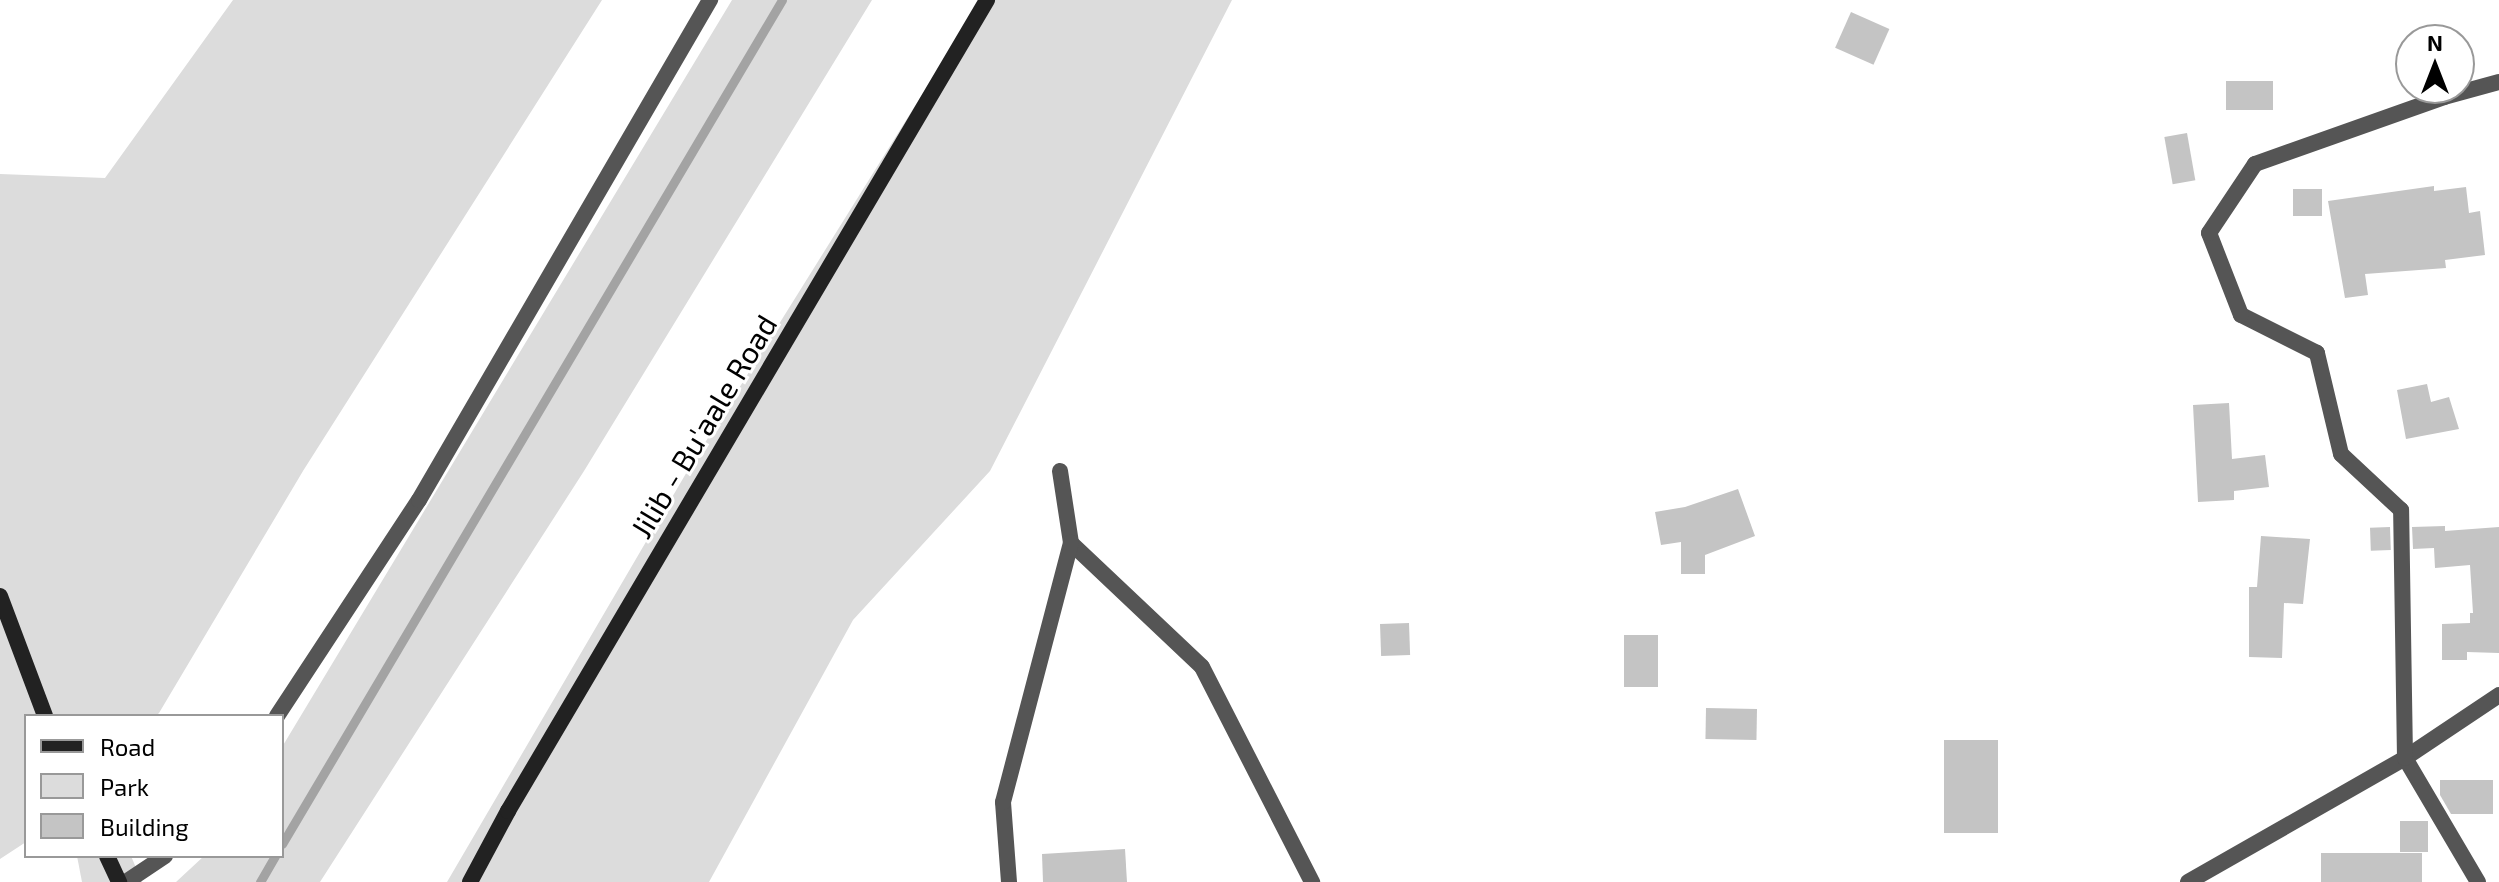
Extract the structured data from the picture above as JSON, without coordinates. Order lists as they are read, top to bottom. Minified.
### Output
{"streets":{"main road":["Jilib - Bu'aale Road"]},"legend":["Road","Park","Building"],"north":"top"}
